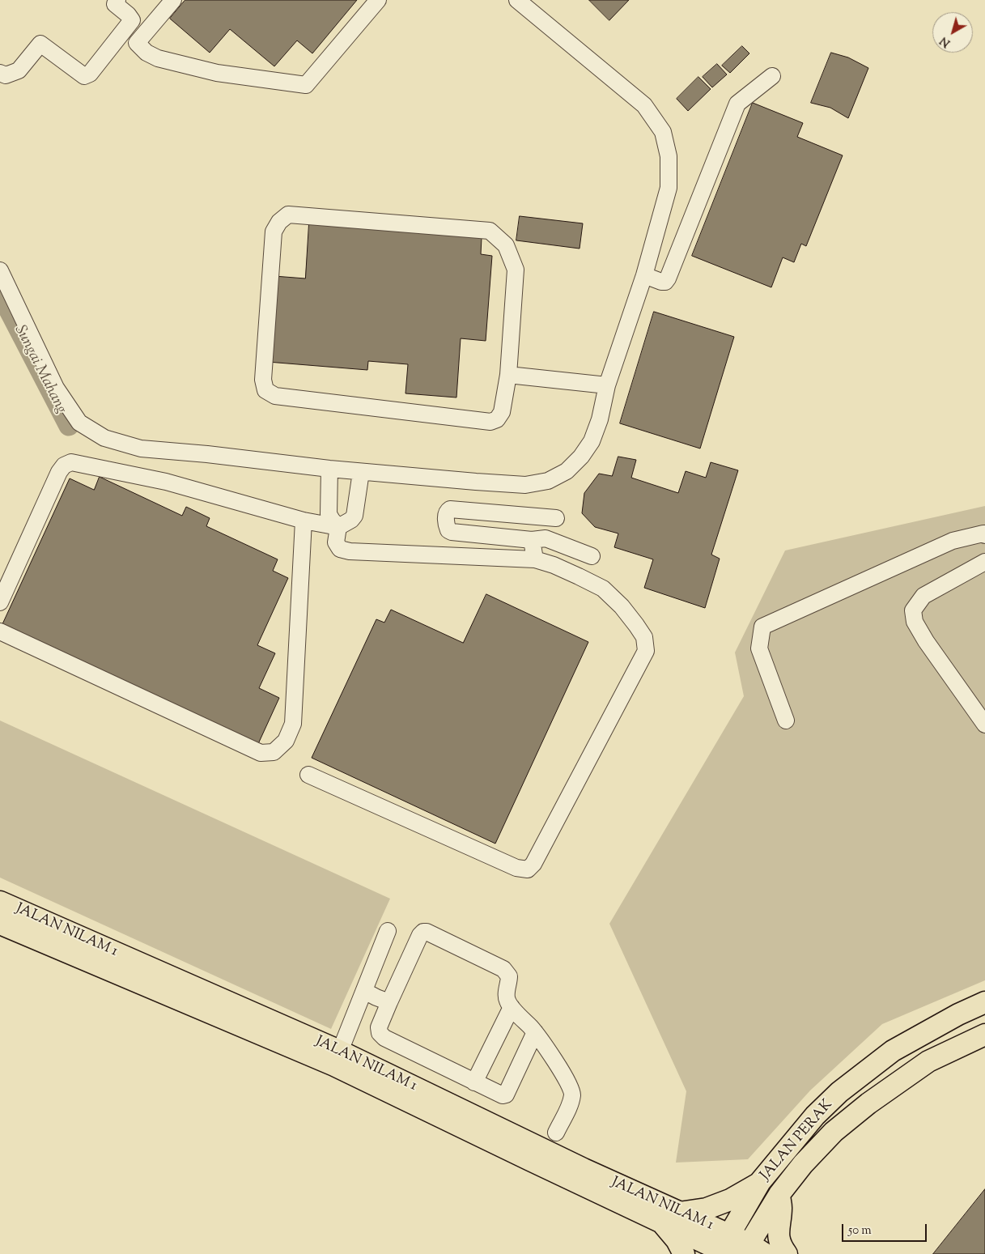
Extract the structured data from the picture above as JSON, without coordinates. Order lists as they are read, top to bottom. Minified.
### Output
{"streets":{"main road":["JALAN NILAM 1","JALAN PERAK"]},"crossings":[["JALAN NILAM 1","JALAN PERAK"]],"water":["Sungai Mahang"],"scale_bar":"50 m","north":"bottom left"}
